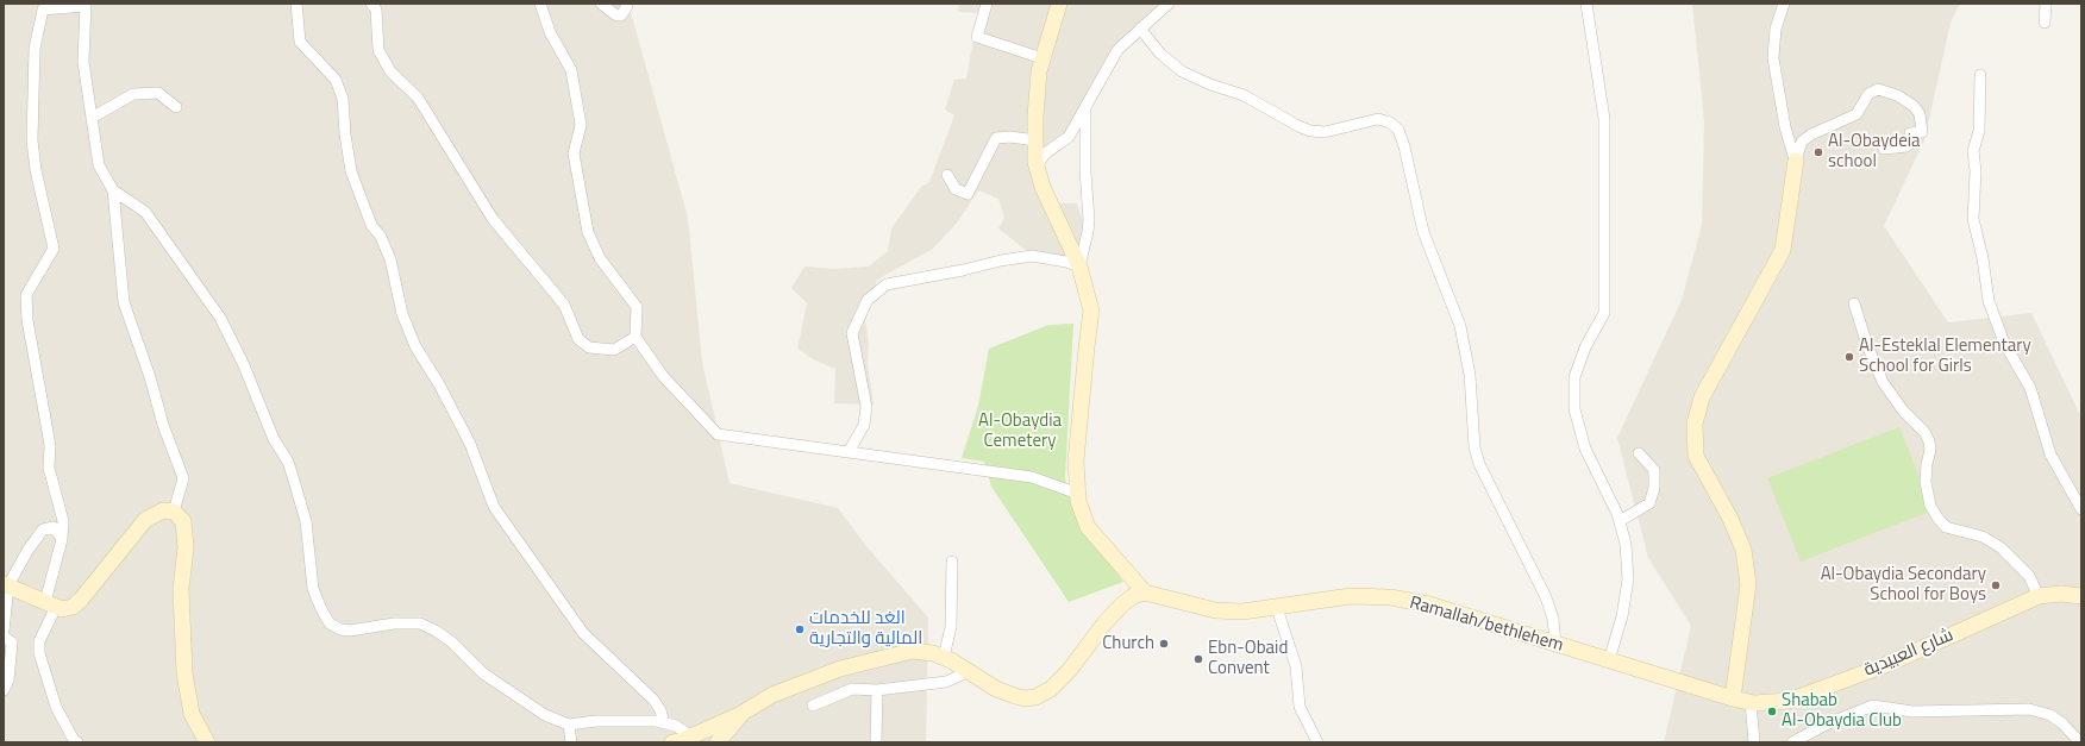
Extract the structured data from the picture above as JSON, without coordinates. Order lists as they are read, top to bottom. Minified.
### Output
{"streets":{"street":["Ramallah/bethlehem","شارع العبيدية"]},"crossings":[["Ramallah/bethlehem","شارع العبيدية"]],"parks":["Al-Obaydia Cemetery"],"places":["Al-Obaydeia school","Al-Esteklal Elementary School for Girls","Al-Obaydia Secondary School for Boys","الغد للخدمات المالية والتجارية","Church","Ebn-Obaid Convent","Shabab Al-Obaydia Club"]}
